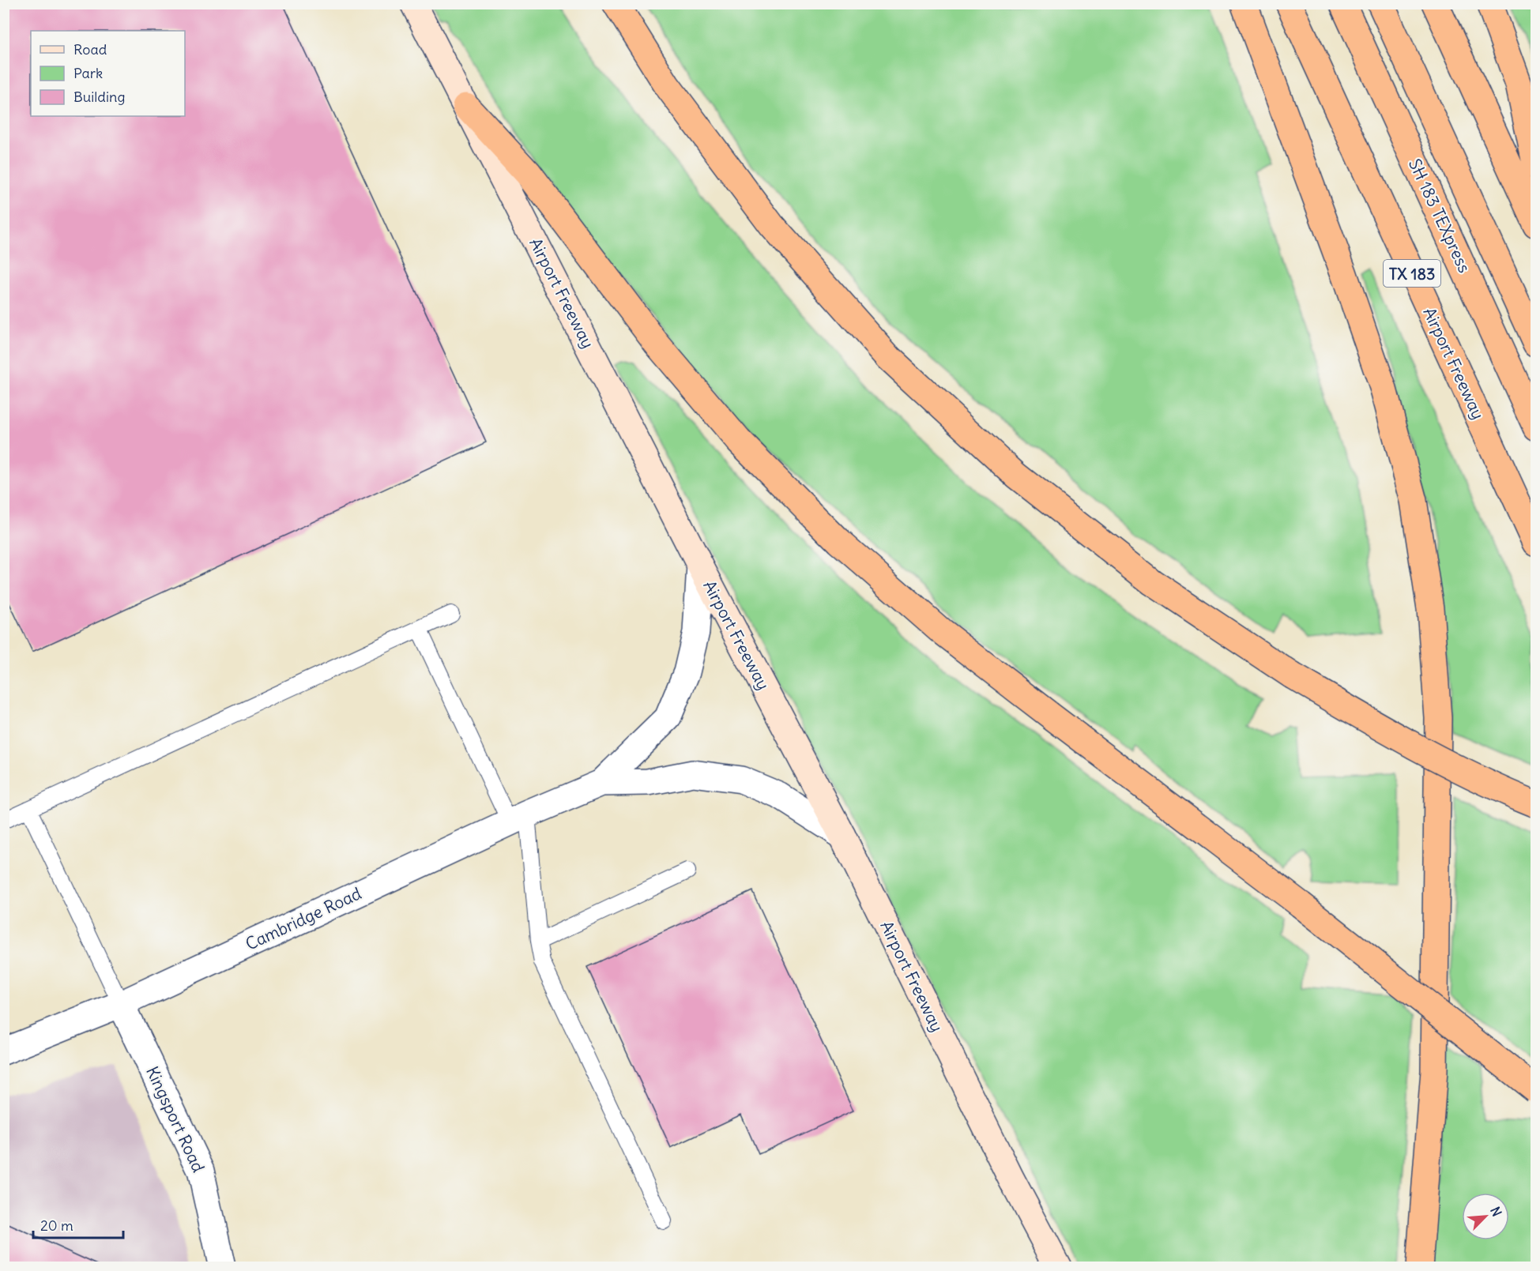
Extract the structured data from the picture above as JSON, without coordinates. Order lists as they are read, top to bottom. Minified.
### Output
{"streets":{"highway":["SH 183 TEXpress","TX 183","Airport Freeway"],"street":["Cambridge Road","Kingsport Road"]},"crossings":[["Airport Freeway","Cambridge Road"],["Cambridge Road","Kingsport Road"]],"legend":["Road","Park","Building"],"scale_bar":"20 m","north":"top right"}
